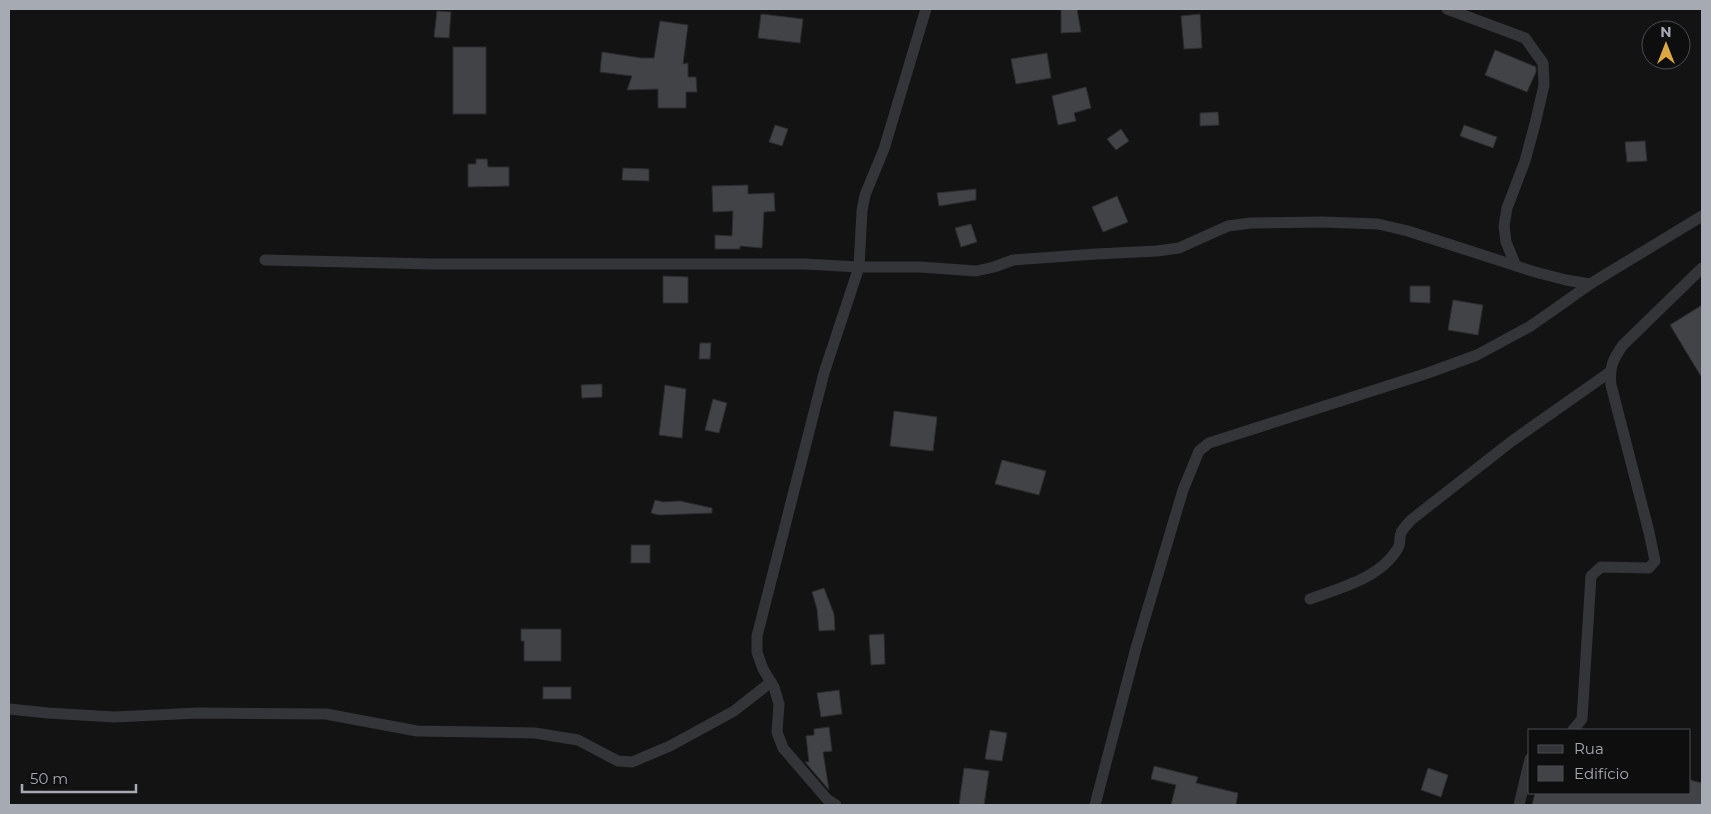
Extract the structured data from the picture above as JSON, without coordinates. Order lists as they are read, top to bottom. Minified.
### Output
{"legend":["Rua","Edifício"],"scale_bar":"50 m","north":"top"}
